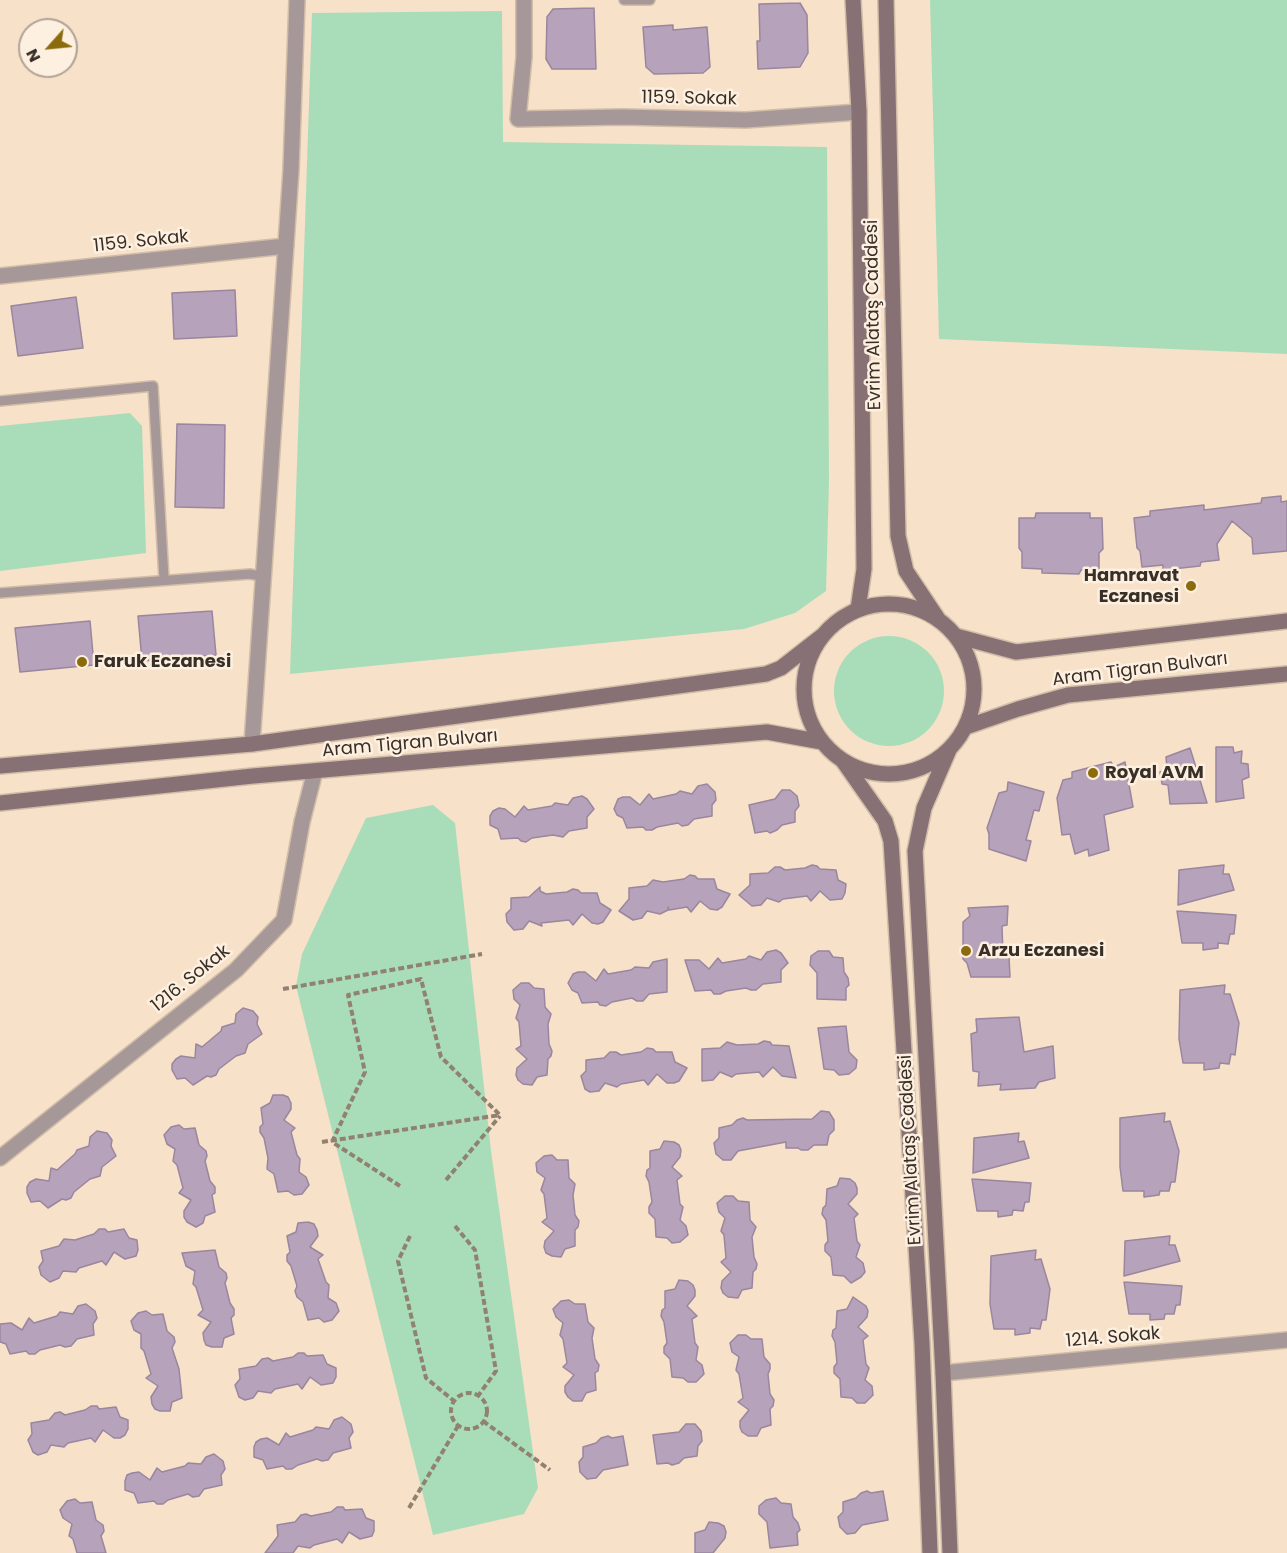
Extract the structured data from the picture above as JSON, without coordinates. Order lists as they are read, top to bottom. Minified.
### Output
{"streets":{"main road":["Evrim Alataş Caddesi","Aram Tigran Bulvarı"],"street":["1159. Sokak","1216. Sokak","1214. Sokak"]},"crossings":[["Evrim Alataş Caddesi","Aram Tigran Bulvarı"],["Evrim Alataş Caddesi","1214. Sokak"],["Aram Tigran Bulvarı","1216. Sokak"]],"places":["Hamravat Eczanesi","Faruk Eczanesi","Royal AVM","Arzu Eczanesi"],"north":"bottom left"}
